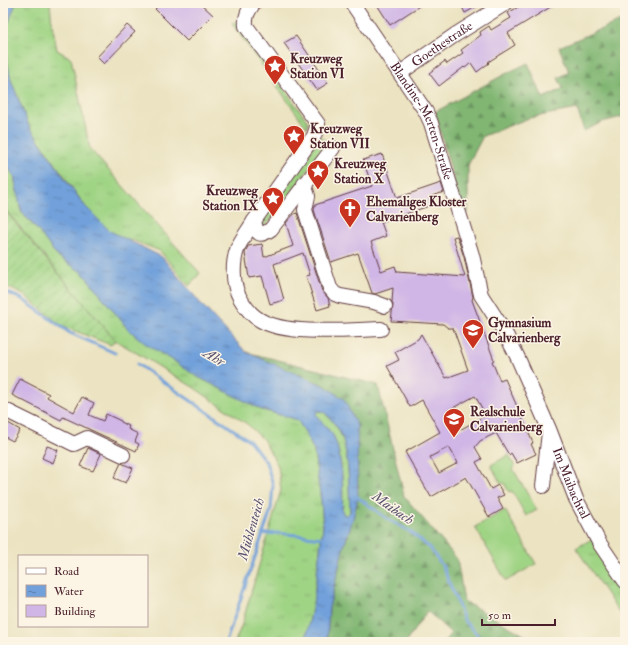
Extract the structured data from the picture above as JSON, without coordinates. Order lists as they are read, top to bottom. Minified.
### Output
{"streets":{"street":["Goethestraße","Blandine-Merten-Straße","Im Maibachtal"]},"crossings":[["Goethestraße","Blandine-Merten-Straße"],["Blandine-Merten-Straße","Im Maibachtal"]],"water":["Ahr","Maibach","Mühlenteich"],"places":{"place":["Kreuzweg Station VI","Kreuzweg Station VII","Kreuzweg Station X","Kreuzweg Station IX"],"church":["Ehemaliges Kloster Calvarienberg"],"school or university":["Gymnasium Calvarienberg","Realschule Calvarienberg"]},"legend":["Road","Water","Building"],"scale_bar":"50 m"}
